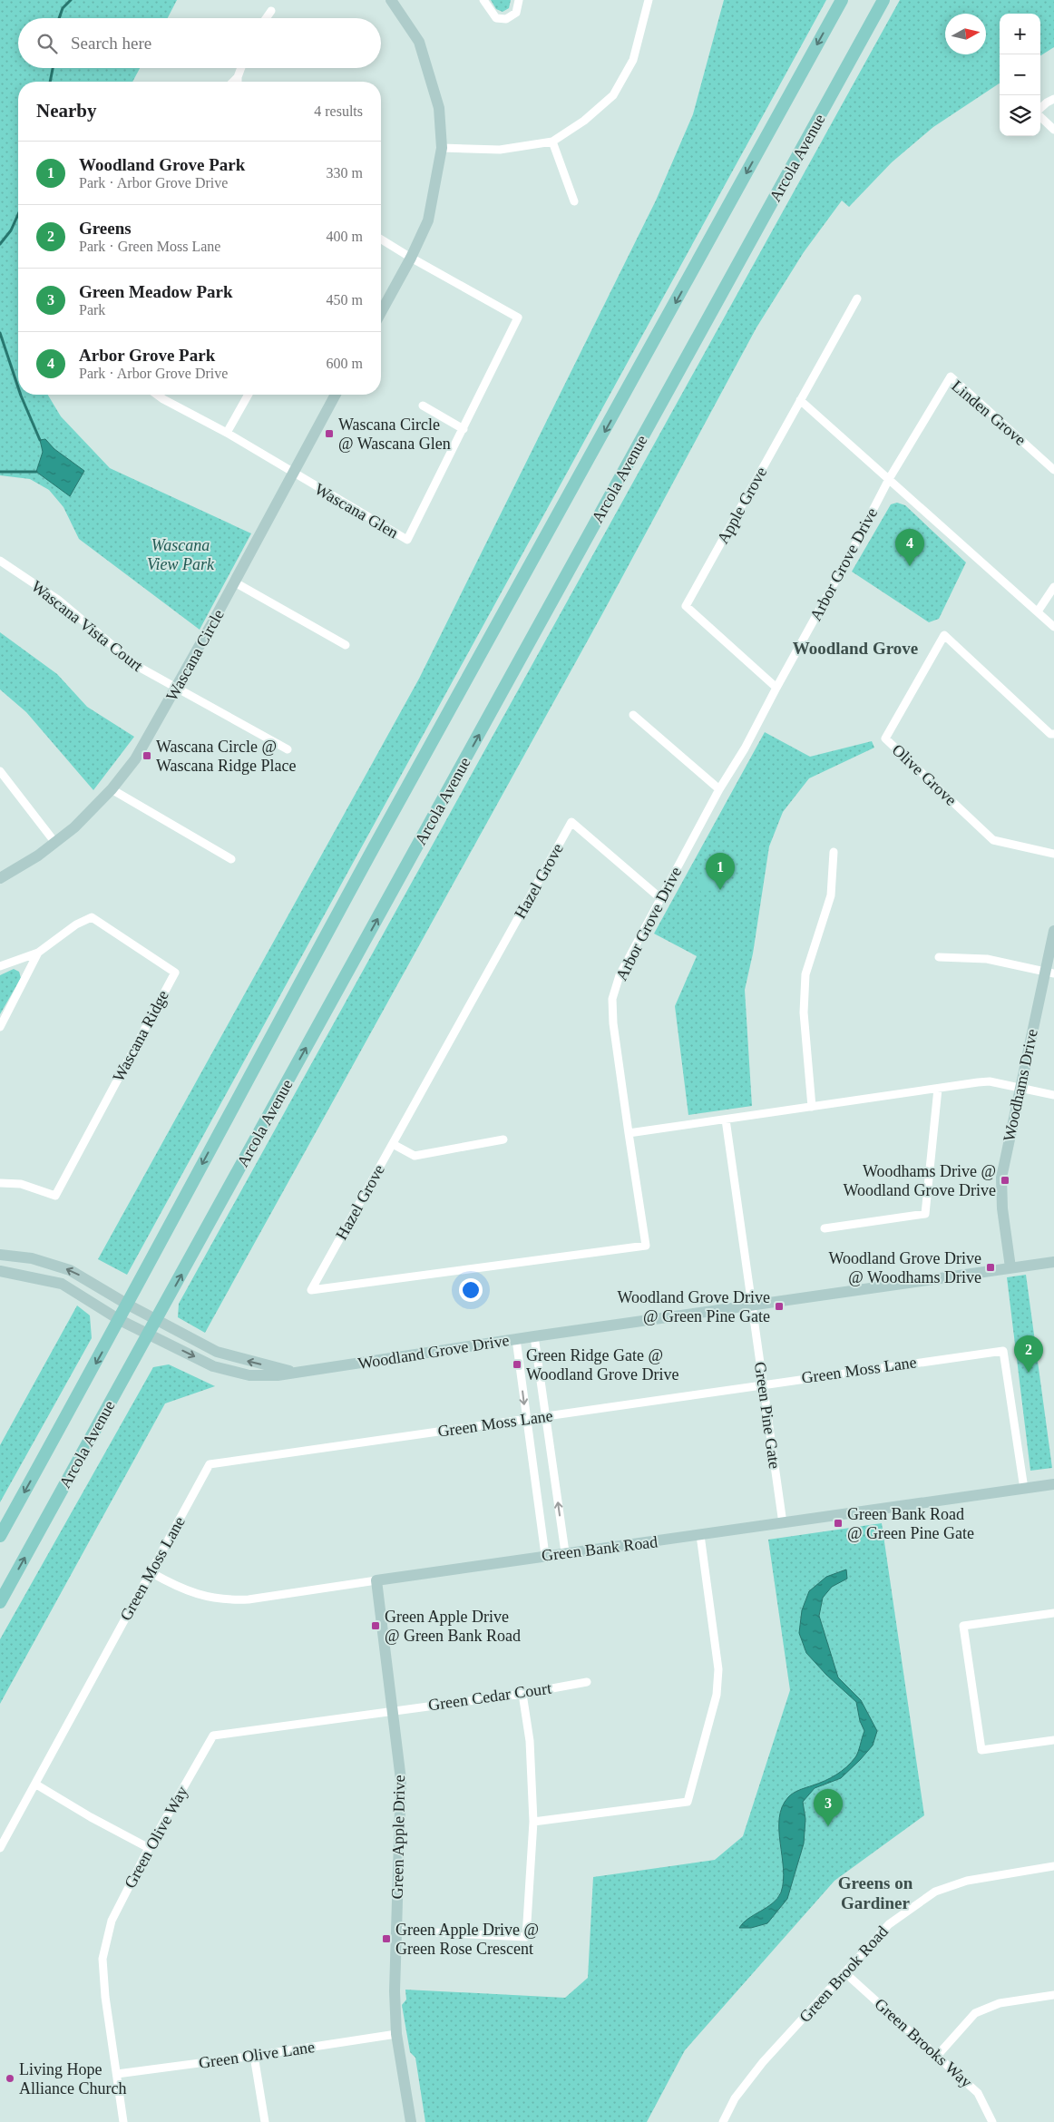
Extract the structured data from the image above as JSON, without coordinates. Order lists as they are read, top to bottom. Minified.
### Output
{"streets":{"main road":["Arcola Avenue"],"street":["Linden Grove","Apple Grove","Wascana Glen","Arbor Grove Drive","Wascana Vista Court","Wascana Circle","Olive Grove","Hazel Grove","Wascana Ridge","Woodhams Drive","Woodland Grove Drive","Green Moss Lane","Green Pine Gate","Green Bank Road","Green Cedar Court","Green Olive Way","Green Apple Drive","Green Brook Road","Green Brooks Way","Green Olive Lane"]},"crossings":[["Arcola Avenue","Woodland Grove Drive"],["Linden Grove","Arbor Grove Drive"],["Apple Grove","Arbor Grove Drive"],["Wascana Glen","Wascana Circle"],["Arbor Grove Drive","Hazel Grove"],["Wascana Vista Court","Wascana Circle"],["Woodhams Drive","Woodland Grove Drive"],["Woodland Grove Drive","Green Pine Gate"],["Green Moss Lane","Green Pine Gate"],["Green Moss Lane","Green Bank Road"],["Green Pine Gate","Green Bank Road"],["Green Bank Road","Green Apple Drive"],["Green Cedar Court","Green Olive Way"],["Green Cedar Court","Green Apple Drive"],["Green Olive Way","Green Apple Drive"],["Green Olive Way","Green Olive Lane"],["Green Apple Drive","Green Olive Lane"],["Green Brook Road","Green Brooks Way"]],"districts":["Woodland Grove","Greens on Gardiner"],"parks":["Wascana View Park"],"places":{"transit":["Wascana Circle @ Wascana Glen","Wascana Circle @ Wascana Ridge Place","Woodhams Drive @ Woodland Grove Drive","Woodland Grove Drive @ Woodhams Drive","Woodland Grove Drive @ Green Pine Gate","Green Ridge Gate @ Woodland Grove Drive","Green Bank Road @ Green Pine Gate","Green Apple Drive @ Green Bank Road","Green Apple Drive @ Green Rose Crescent"],"other":["Living Hope Alliance Church"]},"north":"right","page":{"map_buttons":["+","−"],"search":"Search here","heading":["Nearby","4 results"],"list":[{"mark":"1","name":"Woodland Grove Park","note":"Park · Arbor Grove Drive","value":"330 m"},{"mark":"2","name":"Greens","note":"Park · Green Moss Lane","value":"400 m"},{"mark":"3","name":"Green Meadow Park","note":"Park","value":"450 m"},{"mark":"4","name":"Arbor Grove Park","note":"Park · Arbor Grove Drive","value":"600 m"}],"pins":["4","1","2","3"]}}
